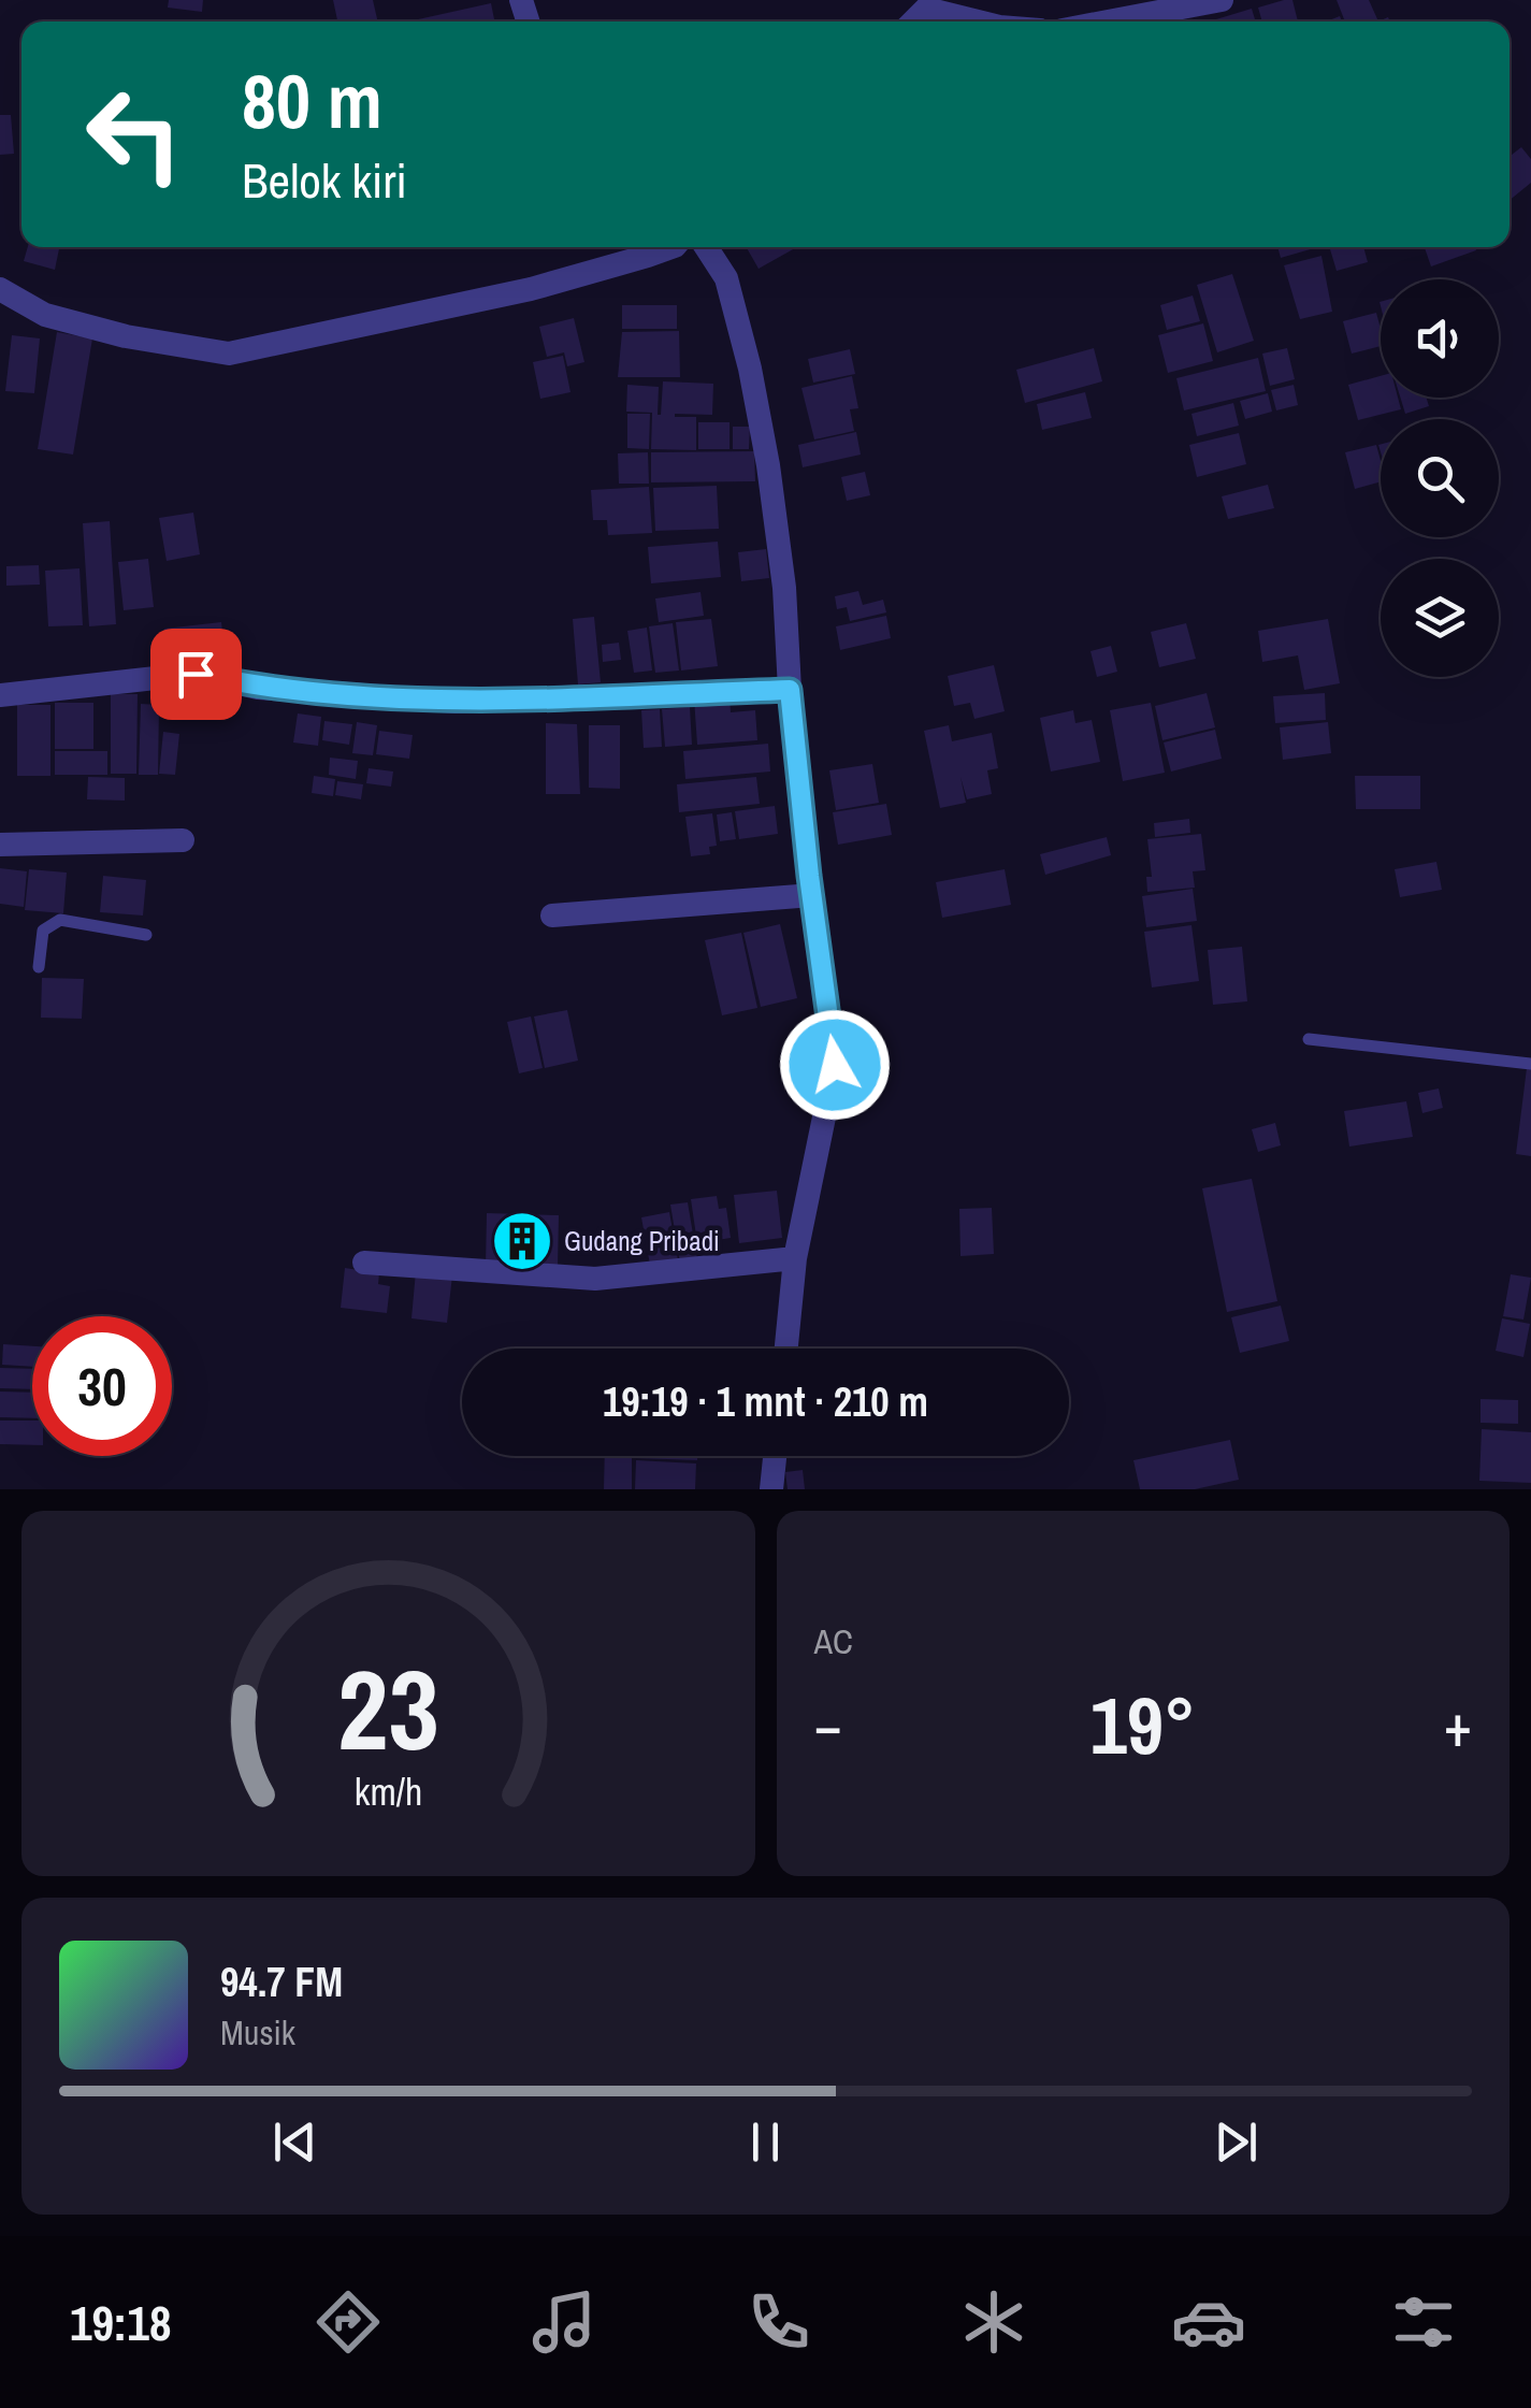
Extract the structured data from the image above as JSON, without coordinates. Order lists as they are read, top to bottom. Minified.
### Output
{"places":{"building":["Gudang Pribadi"]},"page":{"turn":["80 m","Belok kiri"],"limit":"30","trip":"19:19 · 1 mnt · 210 m","tile":"AC","heat":["−","19°","+"],"song":["94.7 FM","Musik"],"tabs":"19:18","gauge":["23","km/h"]}}
